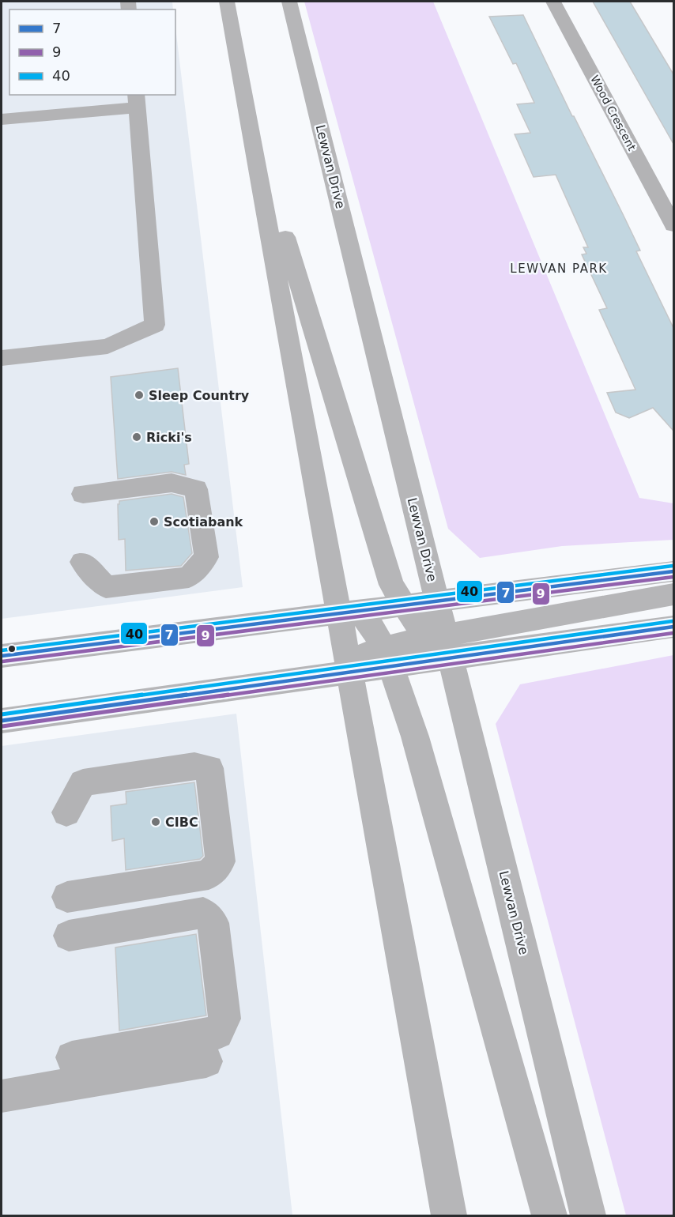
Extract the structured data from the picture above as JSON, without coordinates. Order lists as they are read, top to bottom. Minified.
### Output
{"streets":{"main road":["Lewvan Drive"],"street":["Wood Crescent"]},"districts":["LEWVAN PARK"],"places":["Sleep Country","Ricki's","Scotiabank","CIBC"],"lines":["transit line 40","transit line 7","transit line 9"],"legend":["7","9","40"]}
